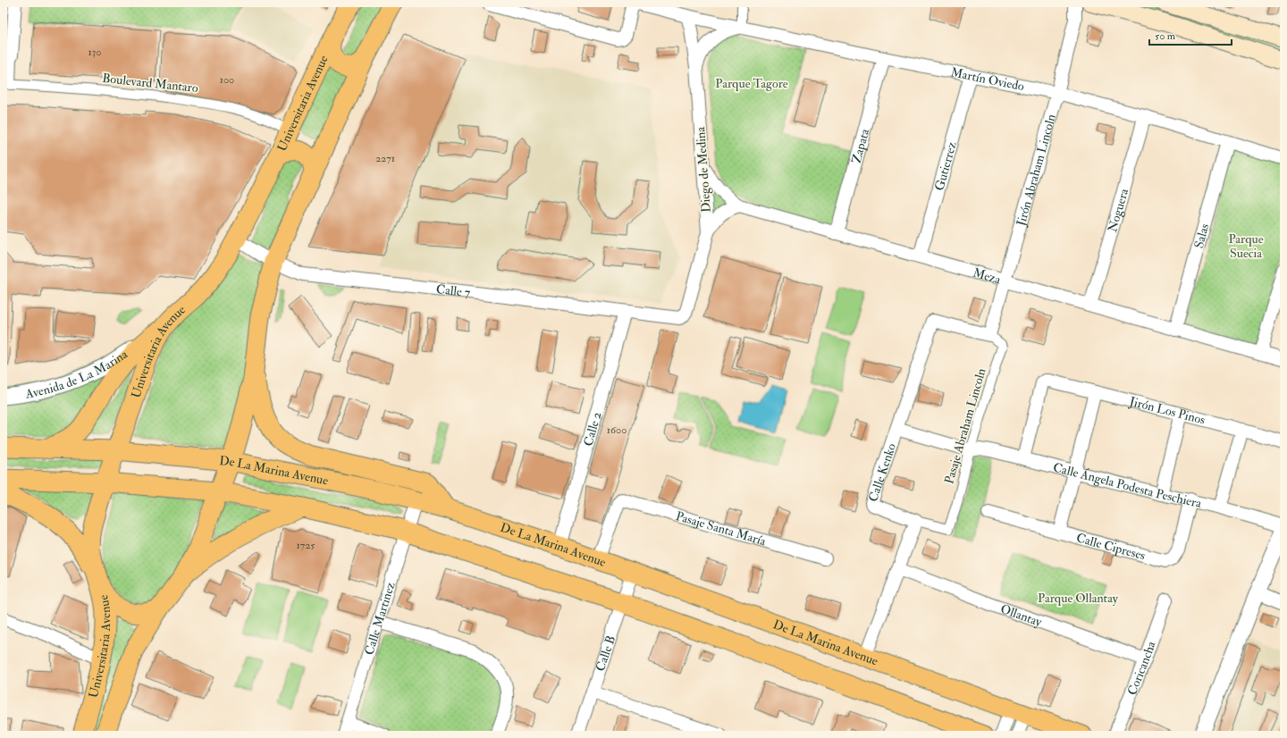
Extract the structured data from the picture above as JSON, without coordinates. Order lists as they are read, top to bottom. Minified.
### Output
{"streets":{"main road":["Universitaria Avenue","De La Marina Avenue"],"street":["Martín Oviedo","Boulevard Mantaro","Zapata","Gutierrez","Diego de Medina","Jirón Abraham Lincoln","Noguera","Salas","Meza","Calle 7","Avenida de La Marina","Jirón Los Pinos","Pasaje Abraham Lincoln","Calle 2","Calle Kenko","Calle Ángela Podesta Peschiera","Pasaje Santa María","Calle Cipreses","Ollantay","Calle Martinez","Calle B","Coricancha"]},"crossings":[["Martín Oviedo","Zapata"],["Martín Oviedo","Gutierrez"],["Martín Oviedo","Diego de Medina"],["Martín Oviedo","Jirón Abraham Lincoln"],["Martín Oviedo","Noguera"],["Martín Oviedo","Salas"],["Boulevard Mantaro","Universitaria Avenue"],["Universitaria Avenue","Calle 7"],["Universitaria Avenue","De La Marina Avenue"],["Zapata","Meza"],["Gutierrez","Meza"],["Diego de Medina","Meza"],["Diego de Medina","Calle 7"],["Jirón Abraham Lincoln","Meza"],["Jirón Abraham Lincoln","Pasaje Abraham Lincoln"],["Jirón Abraham Lincoln","Calle Kenko"],["Noguera","Meza"],["Salas","Meza"],["Calle 7","Calle 2"],["Jirón Los Pinos","Calle Ángela Podesta Peschiera"],["Pasaje Abraham Lincoln","Calle Kenko"],["Pasaje Abraham Lincoln","Calle Ángela Podesta Peschiera"],["Calle 2","De La Marina Avenue"],["De La Marina Avenue","Pasaje Santa María"],["De La Marina Avenue","Calle Martinez"],["De La Marina Avenue","Calle B"],["Calle Kenko","Calle Ángela Podesta Peschiera"],["Calle Ángela Podesta Peschiera","Calle Cipreses"],["Ollantay","Coricancha"]],"parks":["Parque Tagore","Parque Suecia","Parque Ollantay"],"house_numbers":["130","100","2271","1600","1725"],"scale_bar":"50 m"}
